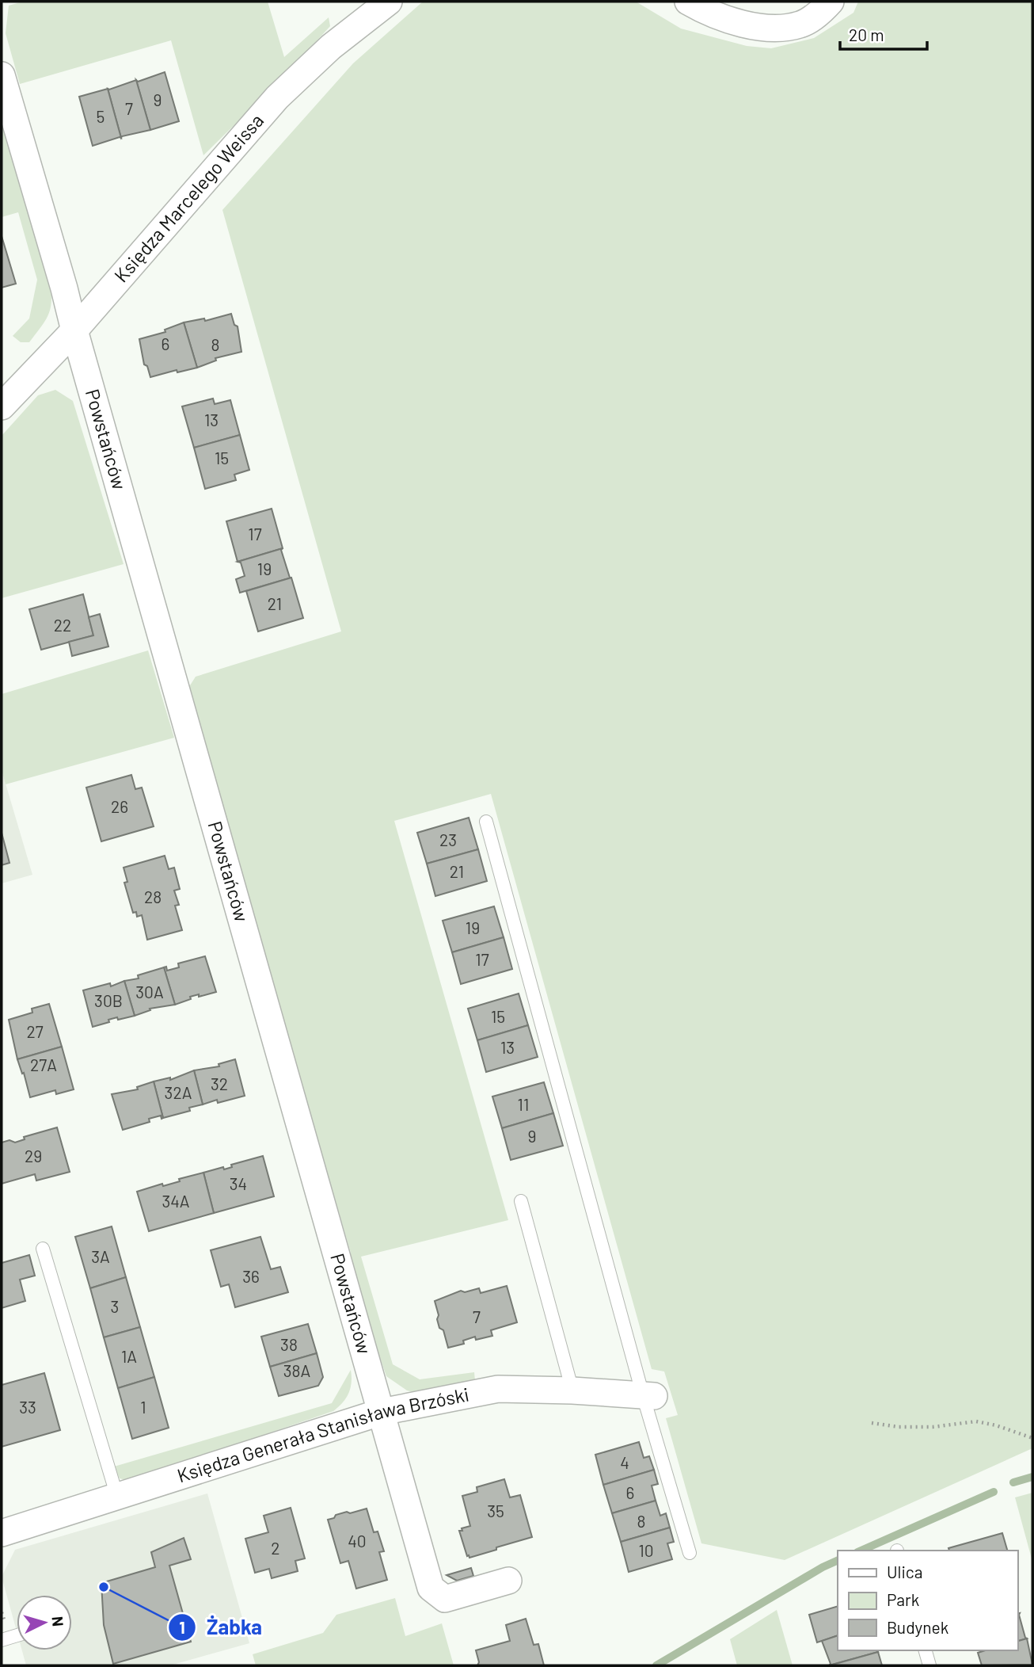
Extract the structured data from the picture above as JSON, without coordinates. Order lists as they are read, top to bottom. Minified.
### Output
{"streets":{"street":["Księdza Marcelego Weissa","Powstańców","Księdza Generała Stanisława Brzóski"]},"crossings":[["Księdza Marcelego Weissa","Powstańców"],["Powstańców","Księdza Generała Stanisława Brzóski"]],"places":["Żabka"],"house_numbers":["9","7","5","6","8","13","15","17","19","21","22","26","23","21","28","19","17","30A","30B","15","27","13","27A","32","32A","11","9","29","34","34A","3A","36","3","7","38","1A","38A","33","1","4","6","35","8","40","2","10"],"legend":["Ulica","Park","Budynek"],"scale_bar":"20 m","north":"right"}
